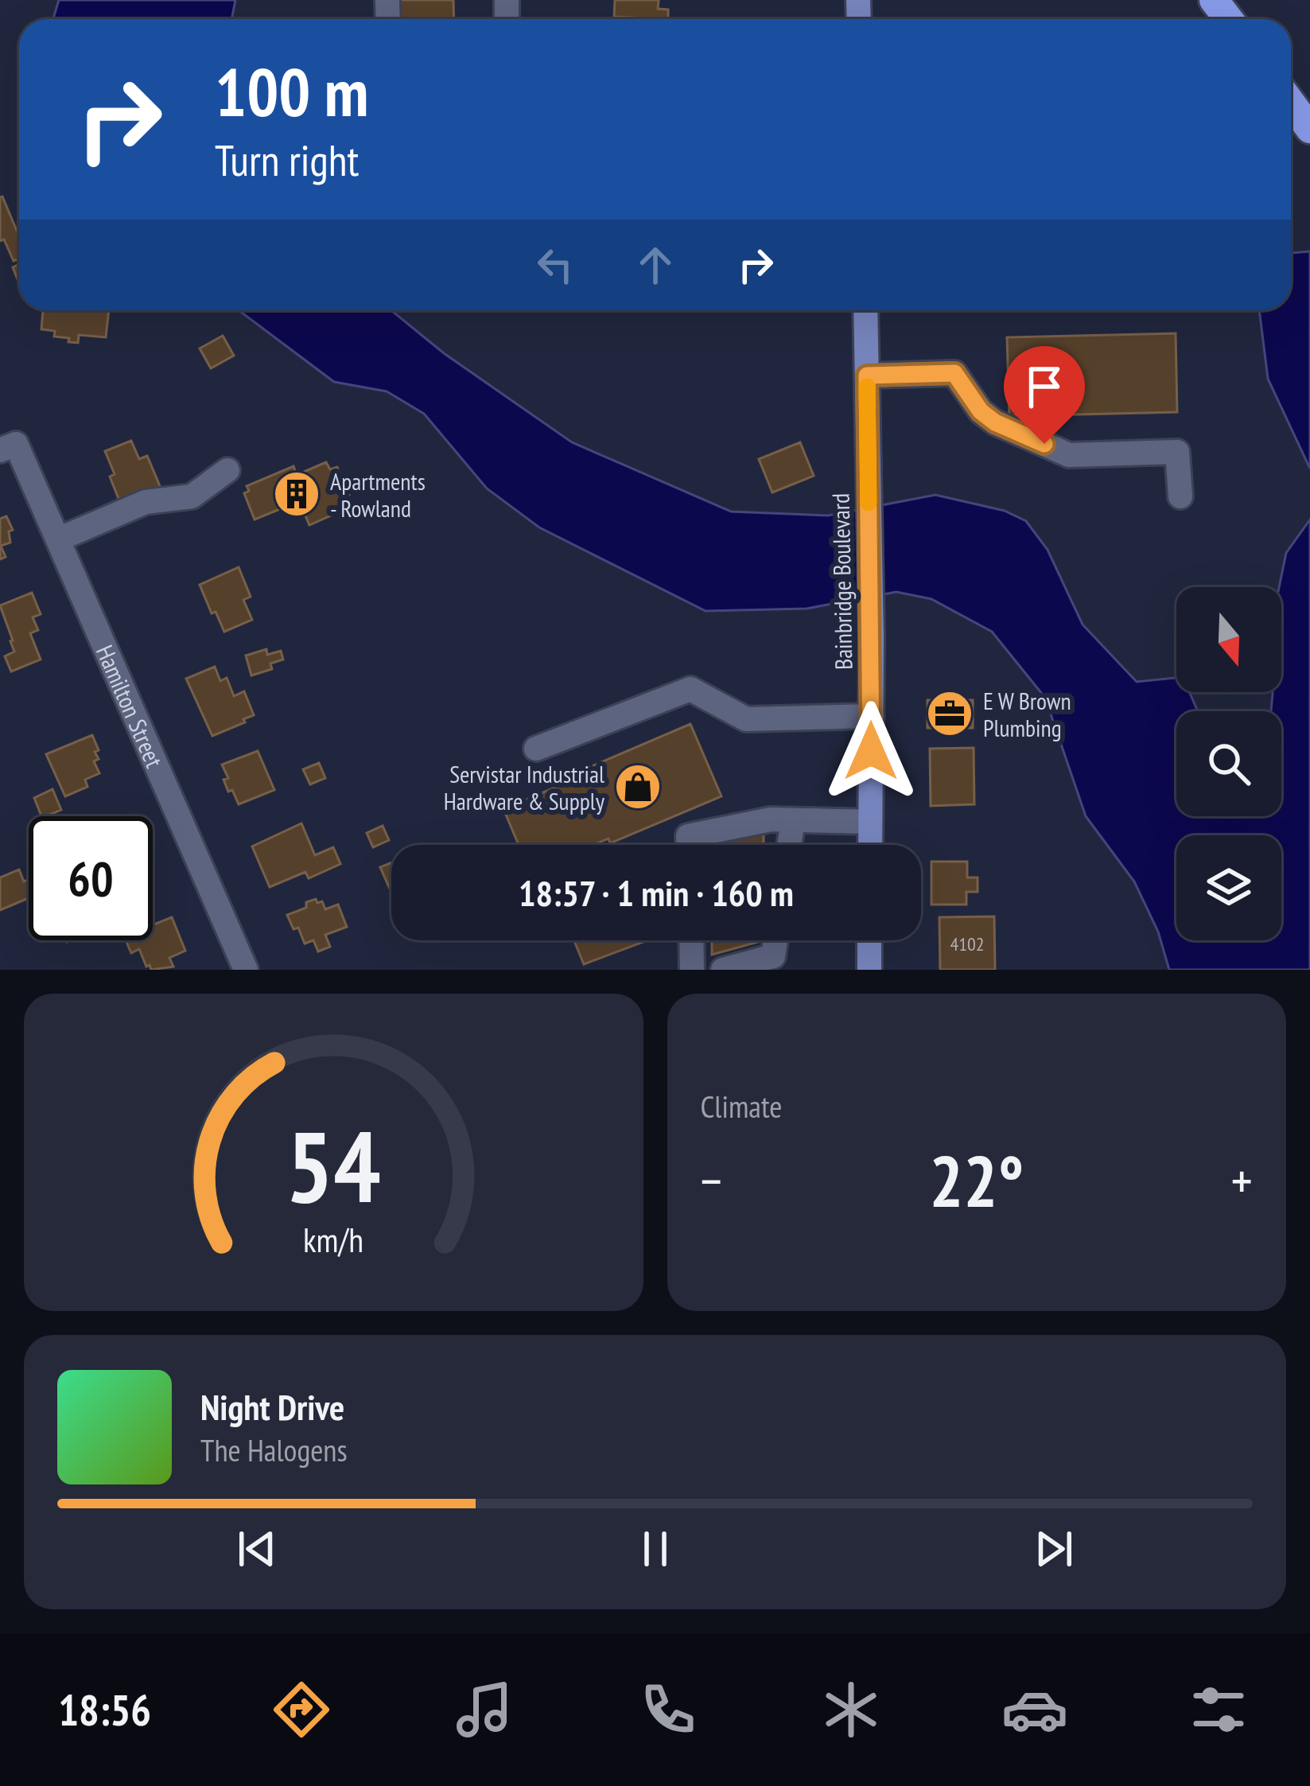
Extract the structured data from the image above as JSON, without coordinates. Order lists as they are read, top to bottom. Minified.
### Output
{"streets":{"main road":["Bainbridge Boulevard"],"street":["Hamilton Street"]},"places":{"building":["Apartments - Rowland"],"office":["E W Brown Plumbing"],"shop":["Servistar Industrial Hardware & Supply"]},"house_numbers":["4102"],"north":"bottom","page":{"turn":["100 m","Turn right"],"limit":"60","trip":"18:57 · 1 min · 160 m","tile":"Climate","heat":["−","22°","+"],"song":["Night Drive","The Halogens"],"tabs":"18:56","gauge":["54","km/h"]}}
